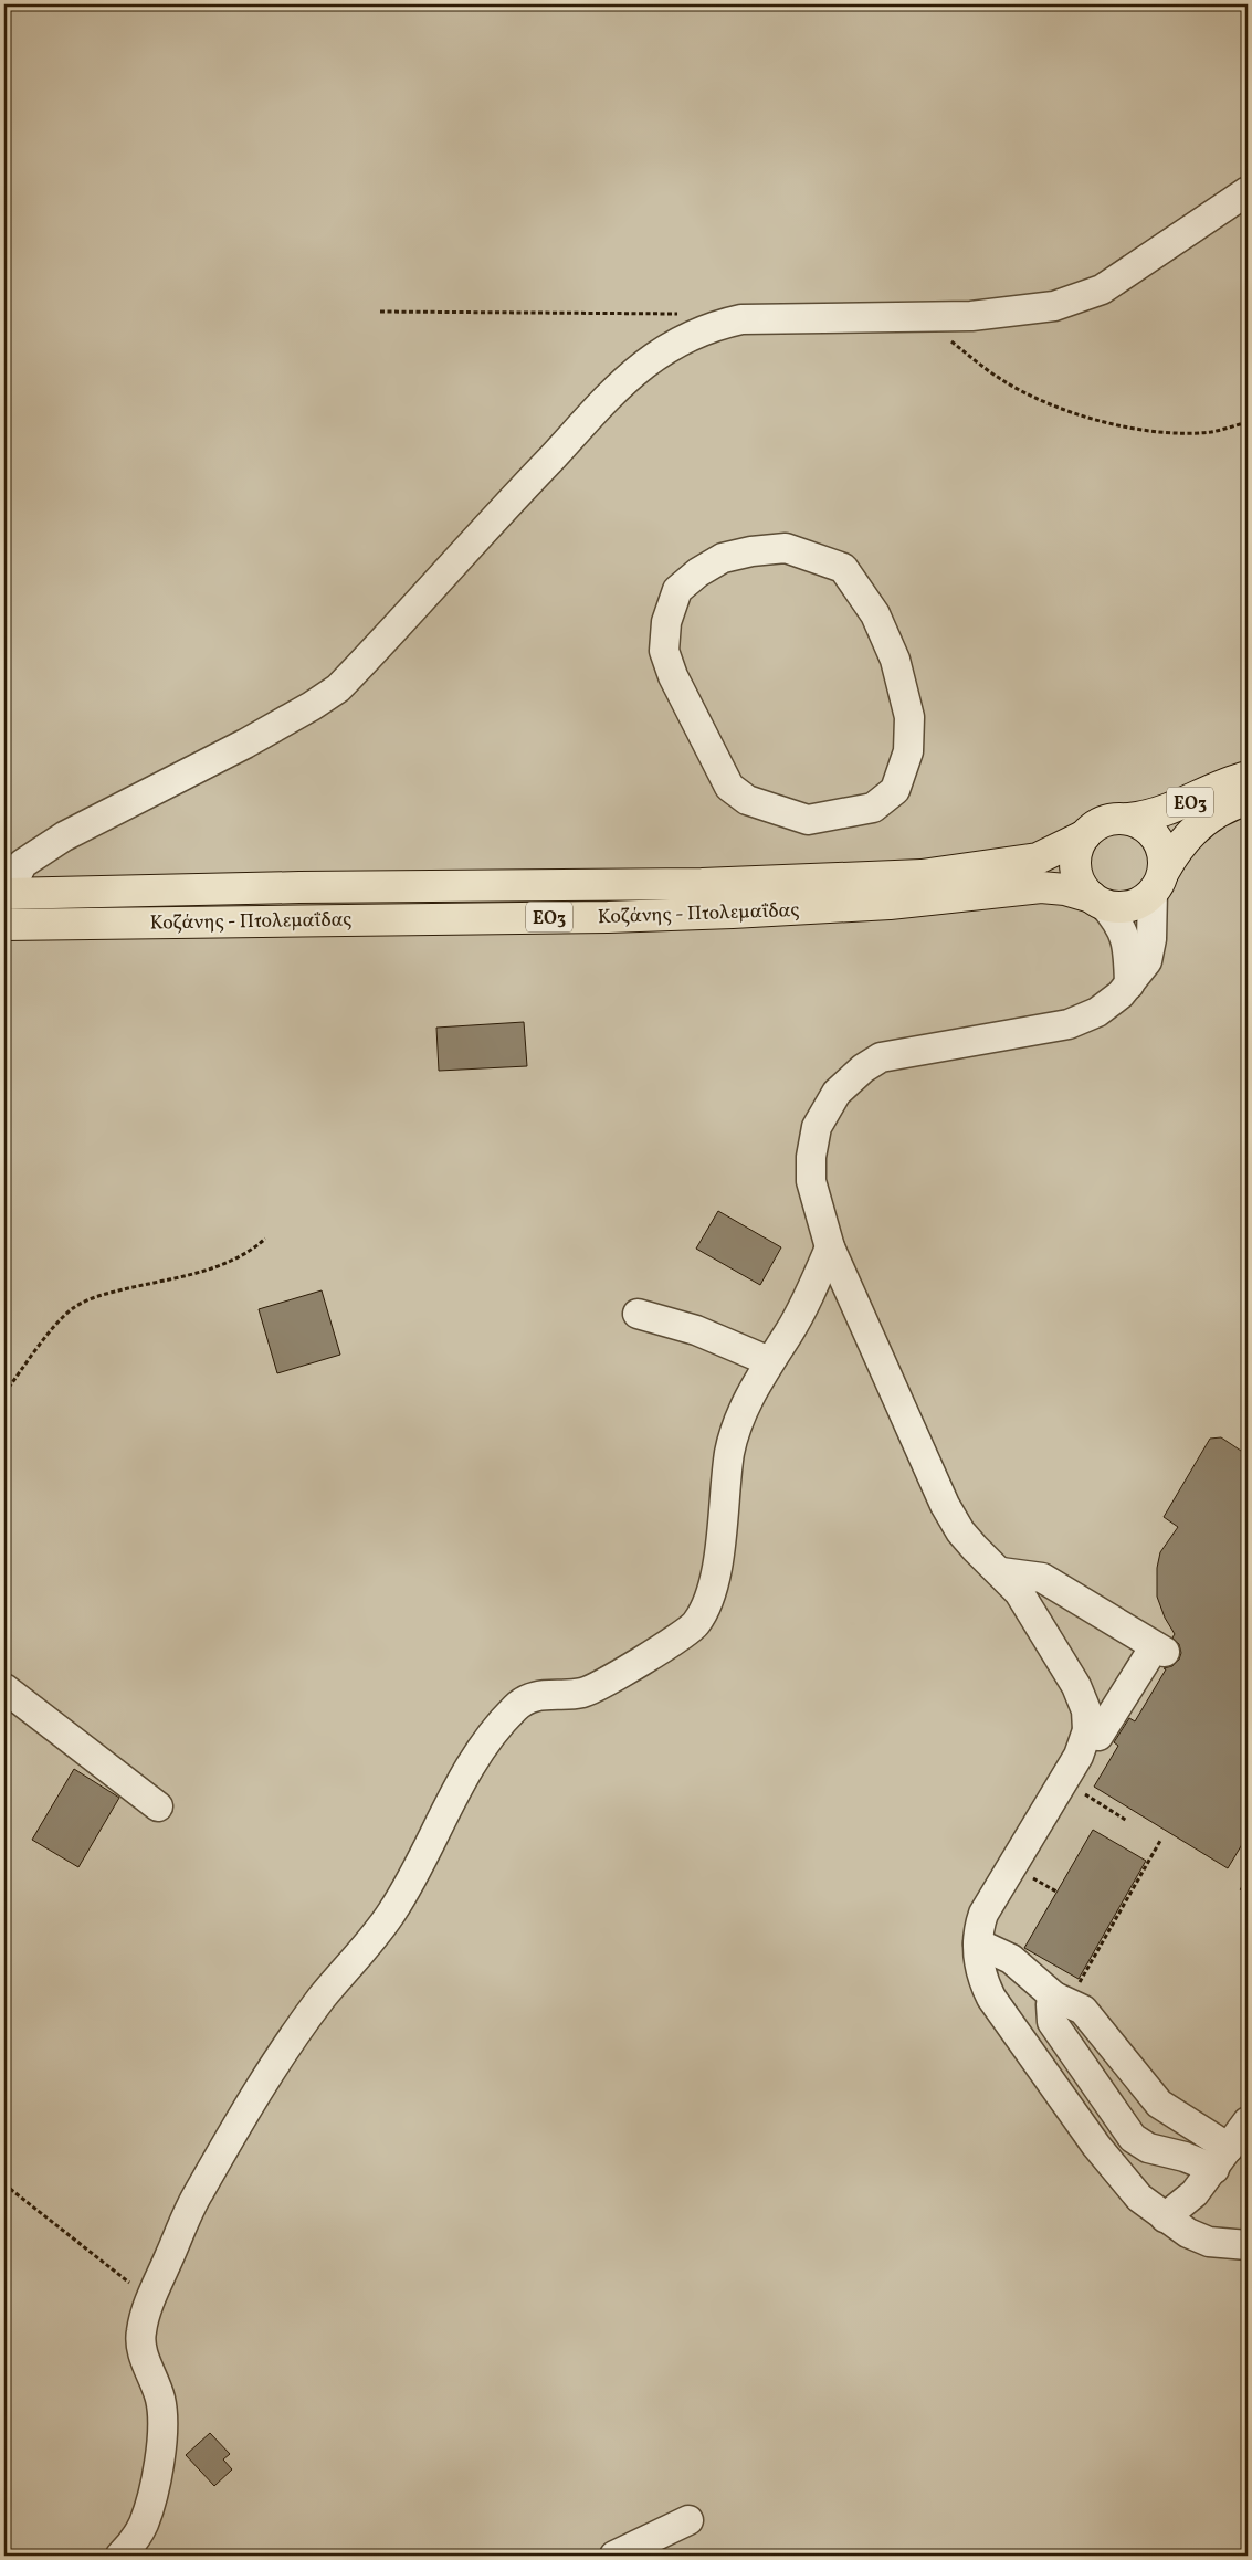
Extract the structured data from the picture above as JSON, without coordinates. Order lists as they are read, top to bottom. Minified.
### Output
{"streets":{"main road":["ΕΟ3","Κοζάνης - Πτολεμαΐδας"]},"crossings":[["ΕΟ3","Κοζάνης - Πτολεμαΐδας"]]}
